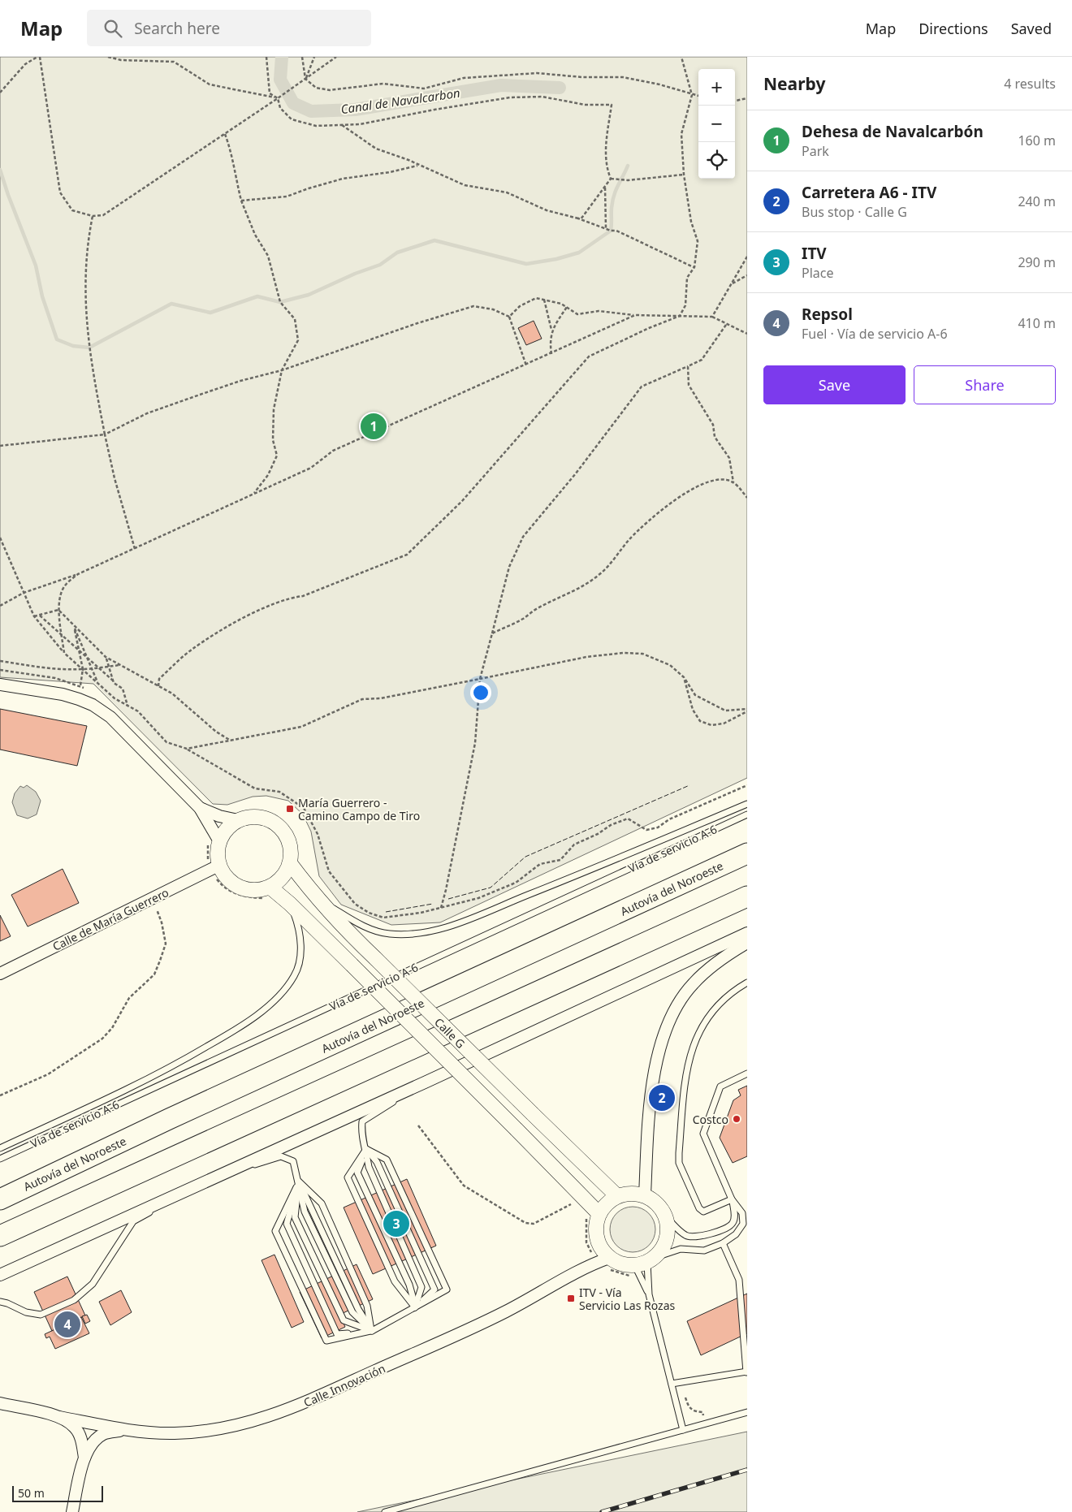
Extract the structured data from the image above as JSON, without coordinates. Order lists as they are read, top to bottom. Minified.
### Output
{"streets":{"highway":["Autovía del Noroeste"],"street":["Calle de María Guerrero","Calle G","Calle Innovación"],"lane":["Vía de servicio A-6"]},"crossings":[["Calle de María Guerrero","Calle G"],["Calle G","Calle Innovación"]],"water":["Canal de Navalcarbon"],"places":{"transit":["María Guerrero - Camino Campo de Tiro","ITV - Vía Servicio Las Rozas"],"other":["Costco"]},"scale_bar":"50 m","page":{"header":"Map","search":"Search here","nav":["Map","Directions","Saved"],"heading":["Nearby","4 results"],"map_buttons":["+","−"],"list":[{"mark":"1","name":"Dehesa de Navalcarbón","note":"Park","value":"160 m"},{"mark":"2","name":"Carretera A6 - ITV","note":"Bus stop · Calle G","value":"240 m"},{"mark":"3","name":"ITV","note":"Place","value":"290 m"},{"mark":"4","name":"Repsol","note":"Fuel · Vía de servicio A-6","value":"410 m"}],"buttons":["Save","Share"],"pins":["1","2","3","4"],"scale":"50 m"}}
